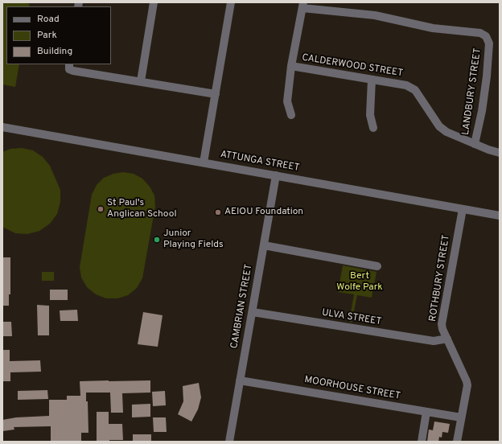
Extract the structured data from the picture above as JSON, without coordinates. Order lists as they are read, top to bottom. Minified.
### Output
{"streets":{"street":["CALDERWOOD STREET","LANDBURY STREET","ATTUNGA STREET","ROTHBURY STREET","CAMBRIAN STREET","ULVA STREET","MOORHOUSE STREET"]},"crossings":[["CALDERWOOD STREET","LANDBURY STREET"],["ATTUNGA STREET","ROTHBURY STREET"],["ATTUNGA STREET","CAMBRIAN STREET"],["ROTHBURY STREET","ULVA STREET"],["ROTHBURY STREET","MOORHOUSE STREET"],["CAMBRIAN STREET","ULVA STREET"],["CAMBRIAN STREET","MOORHOUSE STREET"]],"parks":["Bert Wolfe Park"],"places":["St Paul's Anglican School","AEIOU Foundation","Junior Playing Fields"],"legend":["Road","Park","Building"]}
